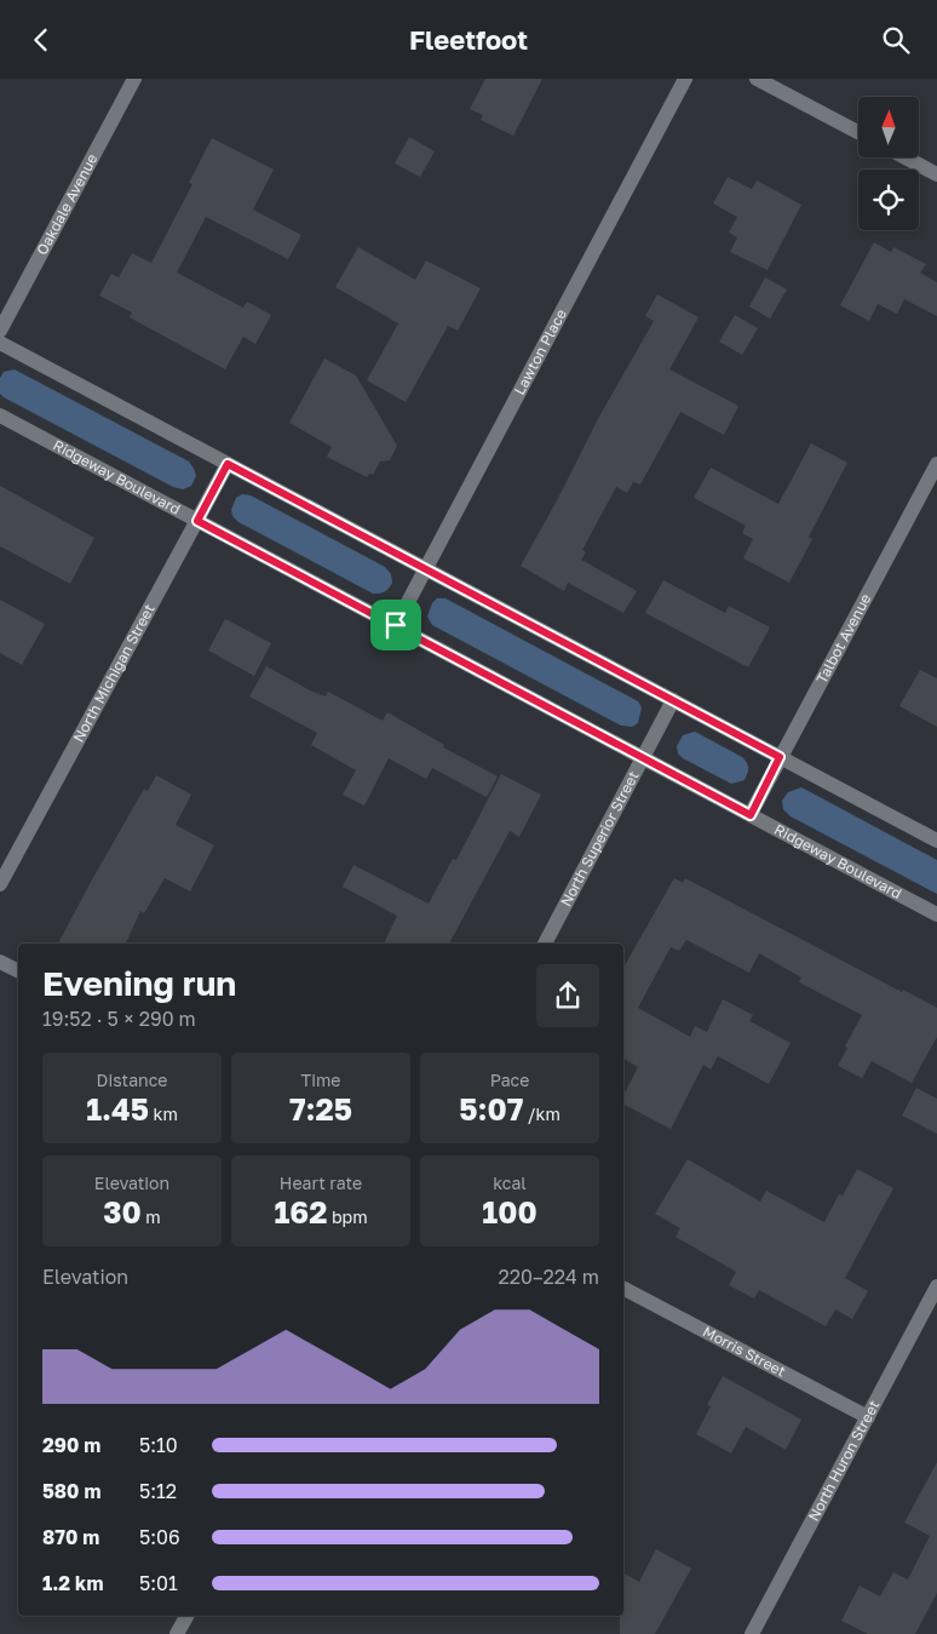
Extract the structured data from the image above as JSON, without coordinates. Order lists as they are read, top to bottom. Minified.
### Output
{"streets":{"street":["Oakdale Avenue","Lawton Place","Ridgeway Boulevard","Talbot Avenue","North Michigan Street","North Superior Street","Morris Street","North Huron Street"]},"crossings":[["Lawton Place","Ridgeway Boulevard"],["Ridgeway Boulevard","Talbot Avenue"],["Ridgeway Boulevard","North Michigan Street"],["Ridgeway Boulevard","North Superior Street"],["Morris Street","North Huron Street"]],"north":"top","page":{"header":"Fleetfoot","heading":["Evening run","19:52 · 5 × 290 m"],"stats":[["Distance","1.45 km"],["Time","7:25"],["Pace","5:07 /km"],["Elevation","30 m"],["Heart rate","162 bpm"],["kcal","100"]],"chart":["Elevation","220–224 m"],"list":[{"name":"290 m","note":"5:10"},{"name":"580 m","note":"5:12"},{"name":"870 m","note":"5:06"},{"name":"1.2 km","note":"5:01"}]}}
